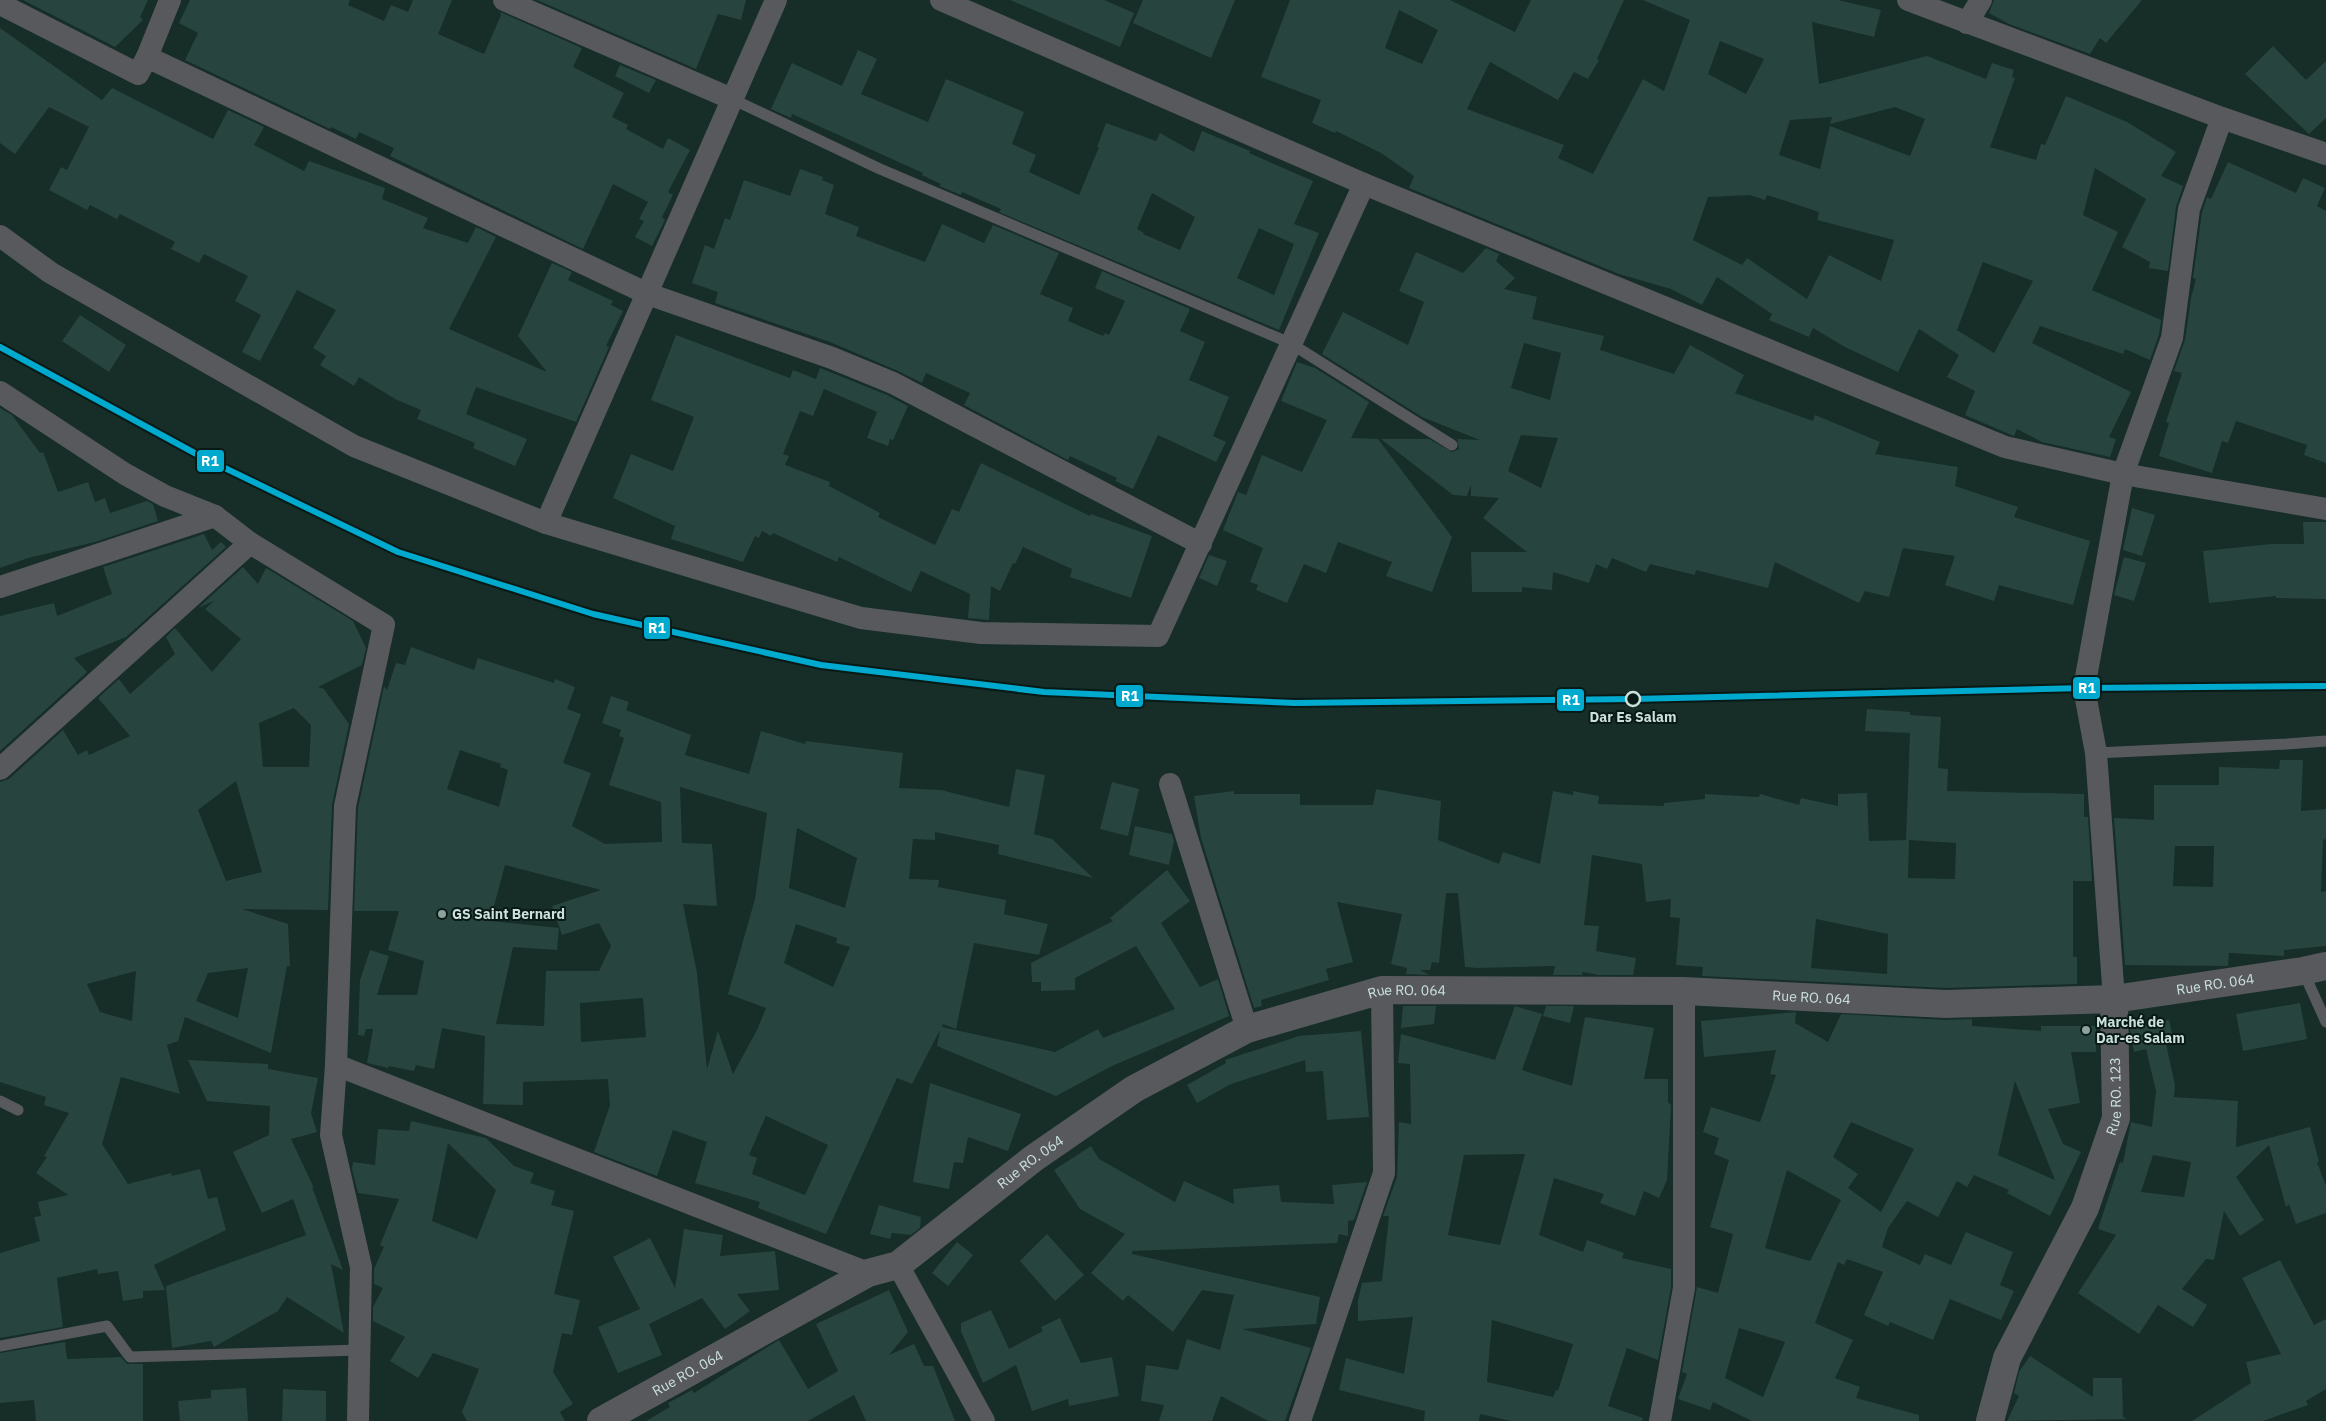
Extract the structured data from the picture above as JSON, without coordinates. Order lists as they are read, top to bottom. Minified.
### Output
{"streets":{"street":["Rue RO. 064","Rue RO. 123"]},"crossings":[["Rue RO. 064","Rue RO. 123"]],"places":["Dar Es Salam","GS Saint Bernard","Marché de Dar-es Salam"],"lines":["transit line R1"]}
